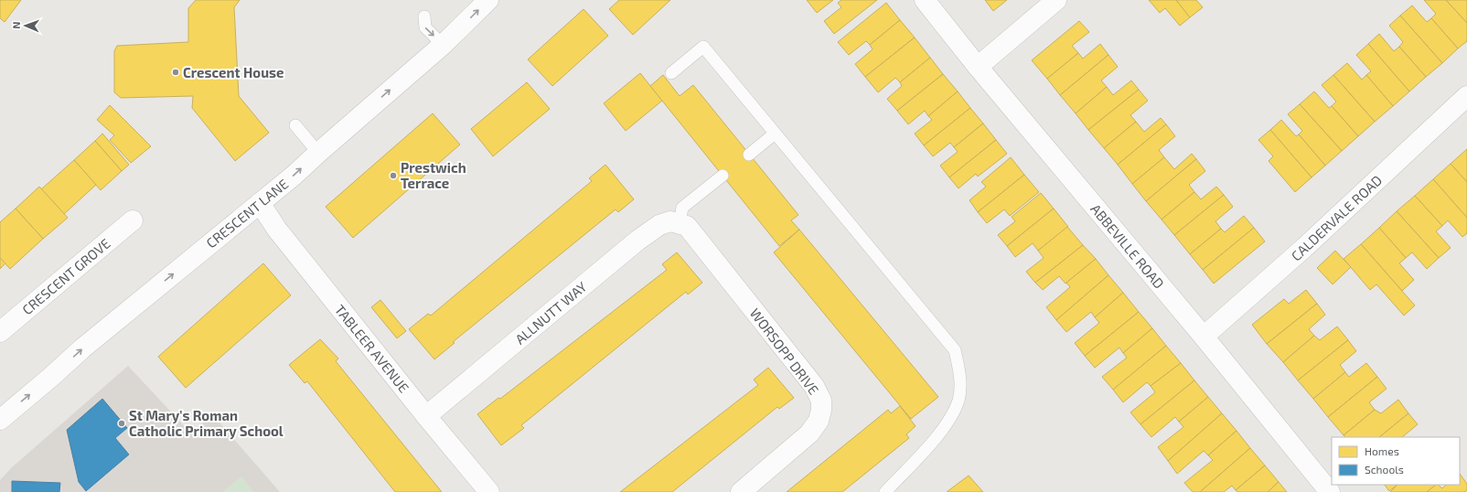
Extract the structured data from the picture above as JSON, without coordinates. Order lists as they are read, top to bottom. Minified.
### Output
{"streets":{"street":["CRESCENT LANE","CALDERVALE ROAD","ABBEVILLE ROAD","CRESCENT GROVE","ALLNUTT WAY","TABLEER AVENUE","WORSOPP DRIVE"]},"crossings":[["CRESCENT LANE","TABLEER AVENUE"],["CALDERVALE ROAD","ABBEVILLE ROAD"],["ALLNUTT WAY","TABLEER AVENUE"],["ALLNUTT WAY","WORSOPP DRIVE"]],"one_way":["CRESCENT LANE"],"places":["Crescent House","Prestwich Terrace","St Mary's Roman Catholic Primary School"],"legend":["Homes","Schools"],"north":"left"}
